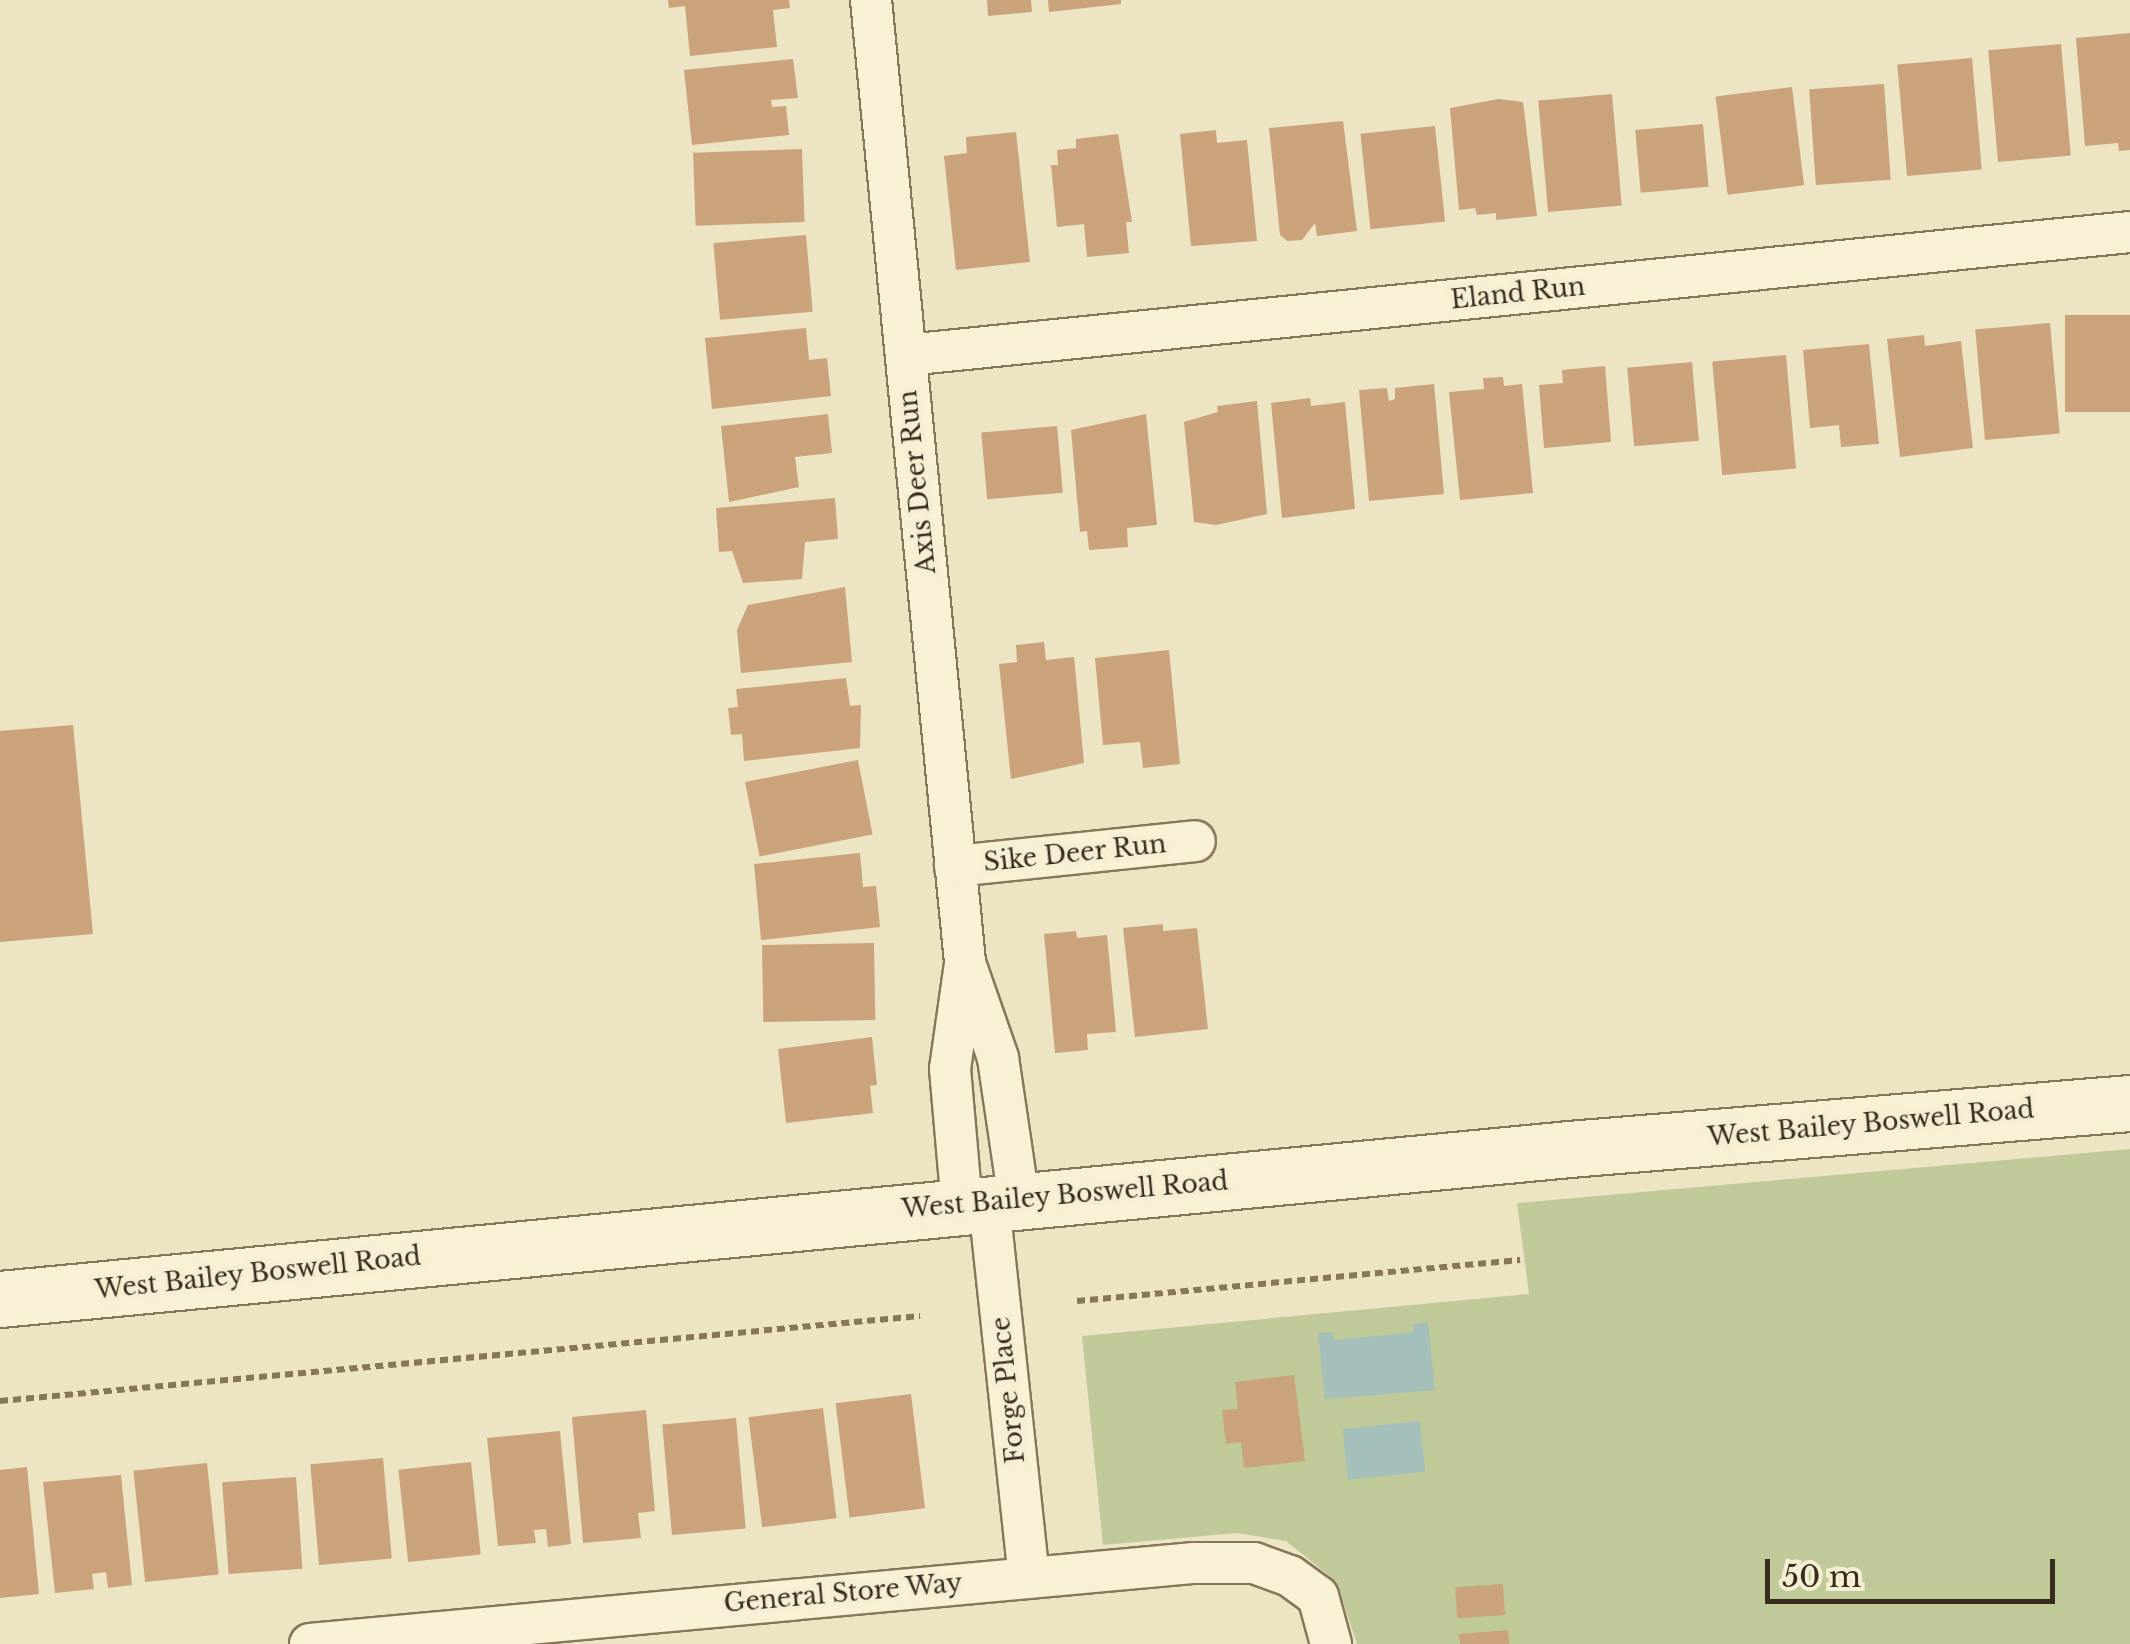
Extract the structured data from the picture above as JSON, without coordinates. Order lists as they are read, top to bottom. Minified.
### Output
{"streets":{"main road":["West Bailey Boswell Road"],"street":["Eland Run","Axis Deer Run","Sike Deer Run","Forge Place","General Store Way"]},"crossings":[["Eland Run","Axis Deer Run"],["Axis Deer Run","Sike Deer Run"],["Axis Deer Run","West Bailey Boswell Road"],["Axis Deer Run","Forge Place"],["West Bailey Boswell Road","Forge Place"],["Forge Place","General Store Way"]],"scale_bar":"50 m"}
